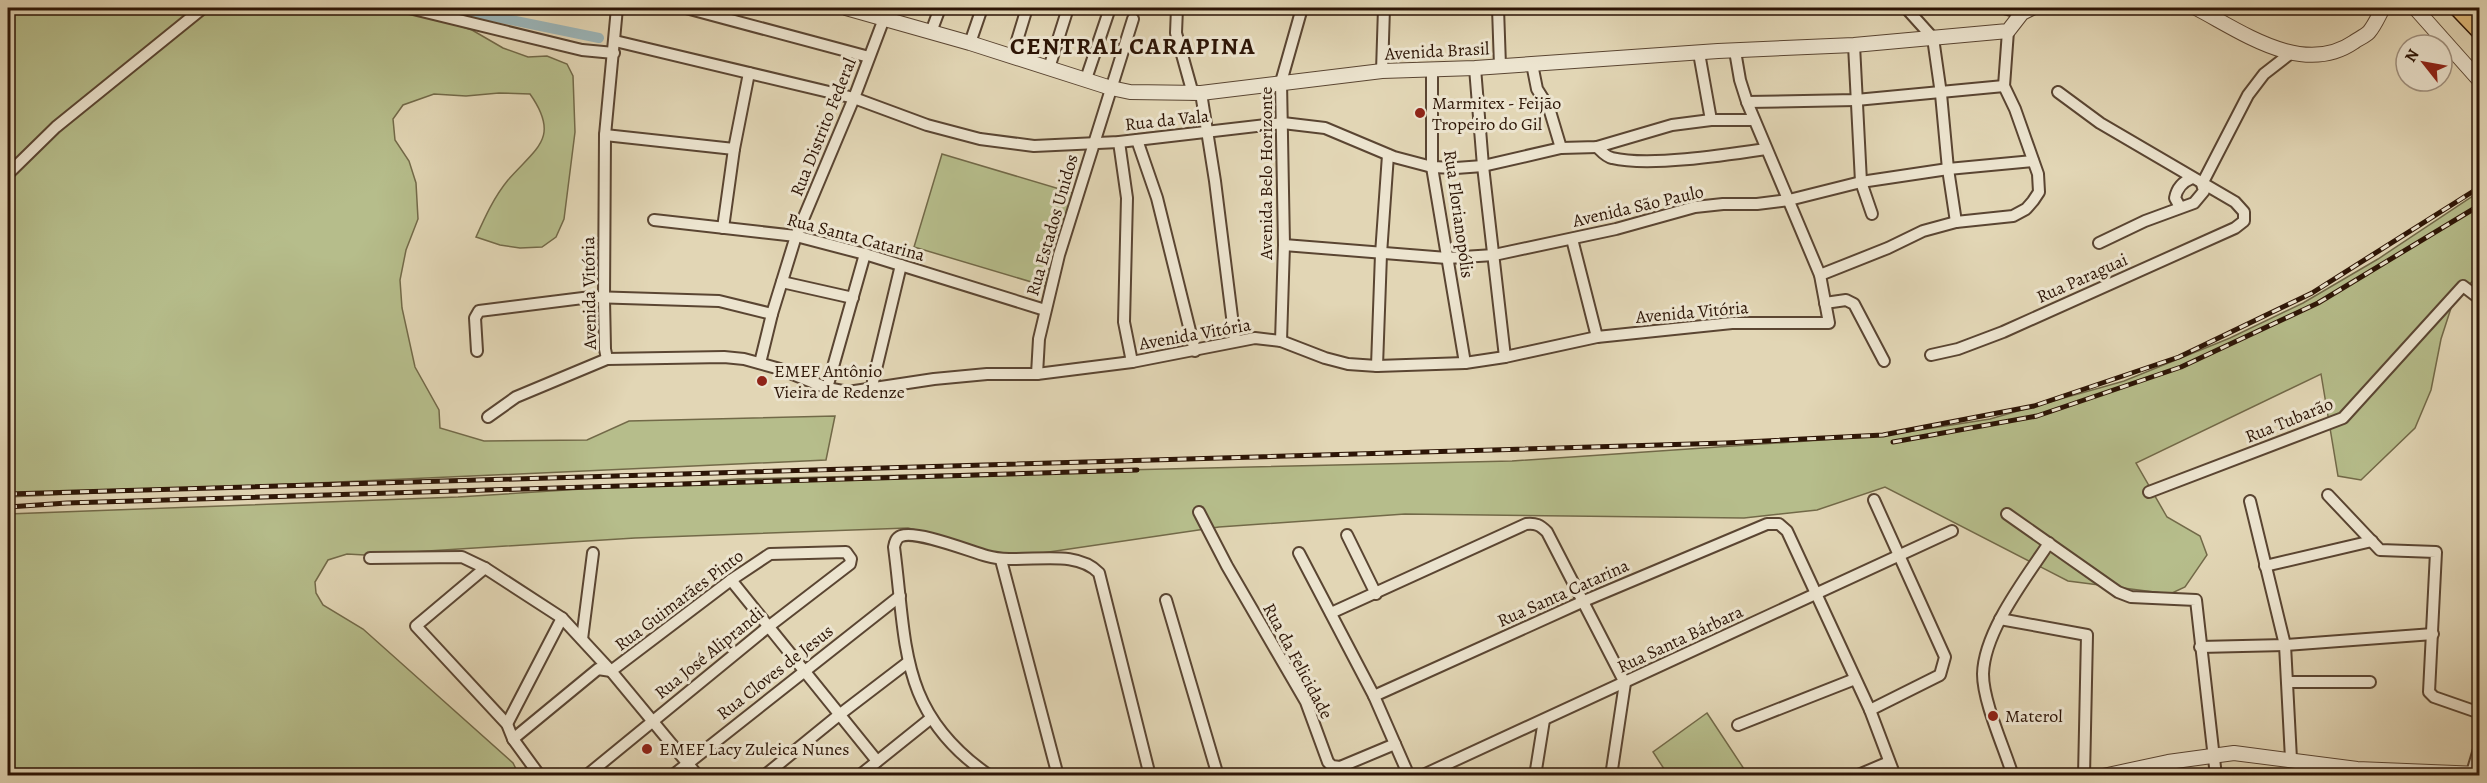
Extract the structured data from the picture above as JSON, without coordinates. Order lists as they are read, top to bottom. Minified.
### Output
{"streets":{"street":["Avenida Brasil","Rua da Vala","Rua Distrito Federal","Avenida Belo Horizonte","Avenida São Paulo","Rua Florianopólis","Rua Estados Unidos","Rua Santa Catarina","Rua Paraguai","Avenida Vitória","Rua Tubarão","Rua Guimarães Pinto","Rua Santa Bárbara","Rua José Aliprandi","Rua da Felicidade","Rua Cloves de Jesus"]},"crossings":[["Avenida Brasil","Rua Distrito Federal"],["Avenida Brasil","Avenida Belo Horizonte"],["Avenida Brasil","Rua Florianopólis"],["Avenida Brasil","Rua Estados Unidos"],["Avenida Brasil","Avenida Vitória"],["Rua da Vala","Rua Distrito Federal"],["Rua da Vala","Avenida Belo Horizonte"],["Rua da Vala","Rua Florianopólis"],["Rua da Vala","Rua Estados Unidos"],["Rua da Vala","Avenida Vitória"],["Rua Distrito Federal","Rua Santa Catarina"],["Rua Distrito Federal","Avenida Vitória"],["Avenida Belo Horizonte","Avenida São Paulo"],["Avenida Belo Horizonte","Avenida Vitória"],["Avenida São Paulo","Rua Florianopólis"],["Avenida São Paulo","Avenida Vitória"],["Rua Florianopólis","Avenida Vitória"],["Rua Estados Unidos","Rua Santa Catarina"],["Rua Estados Unidos","Avenida Vitória"],["Rua Santa Catarina","Rua Santa Bárbara"],["Rua Guimarães Pinto","Rua José Aliprandi"]],"districts":["CENTRAL CARAPINA"],"places":["Marmitex - Feijão Tropeiro do Gil","EMEF Antônio Vieira de Redenze","Materol","EMEF Lacy Zuleica Nunes"],"north":"top left"}
